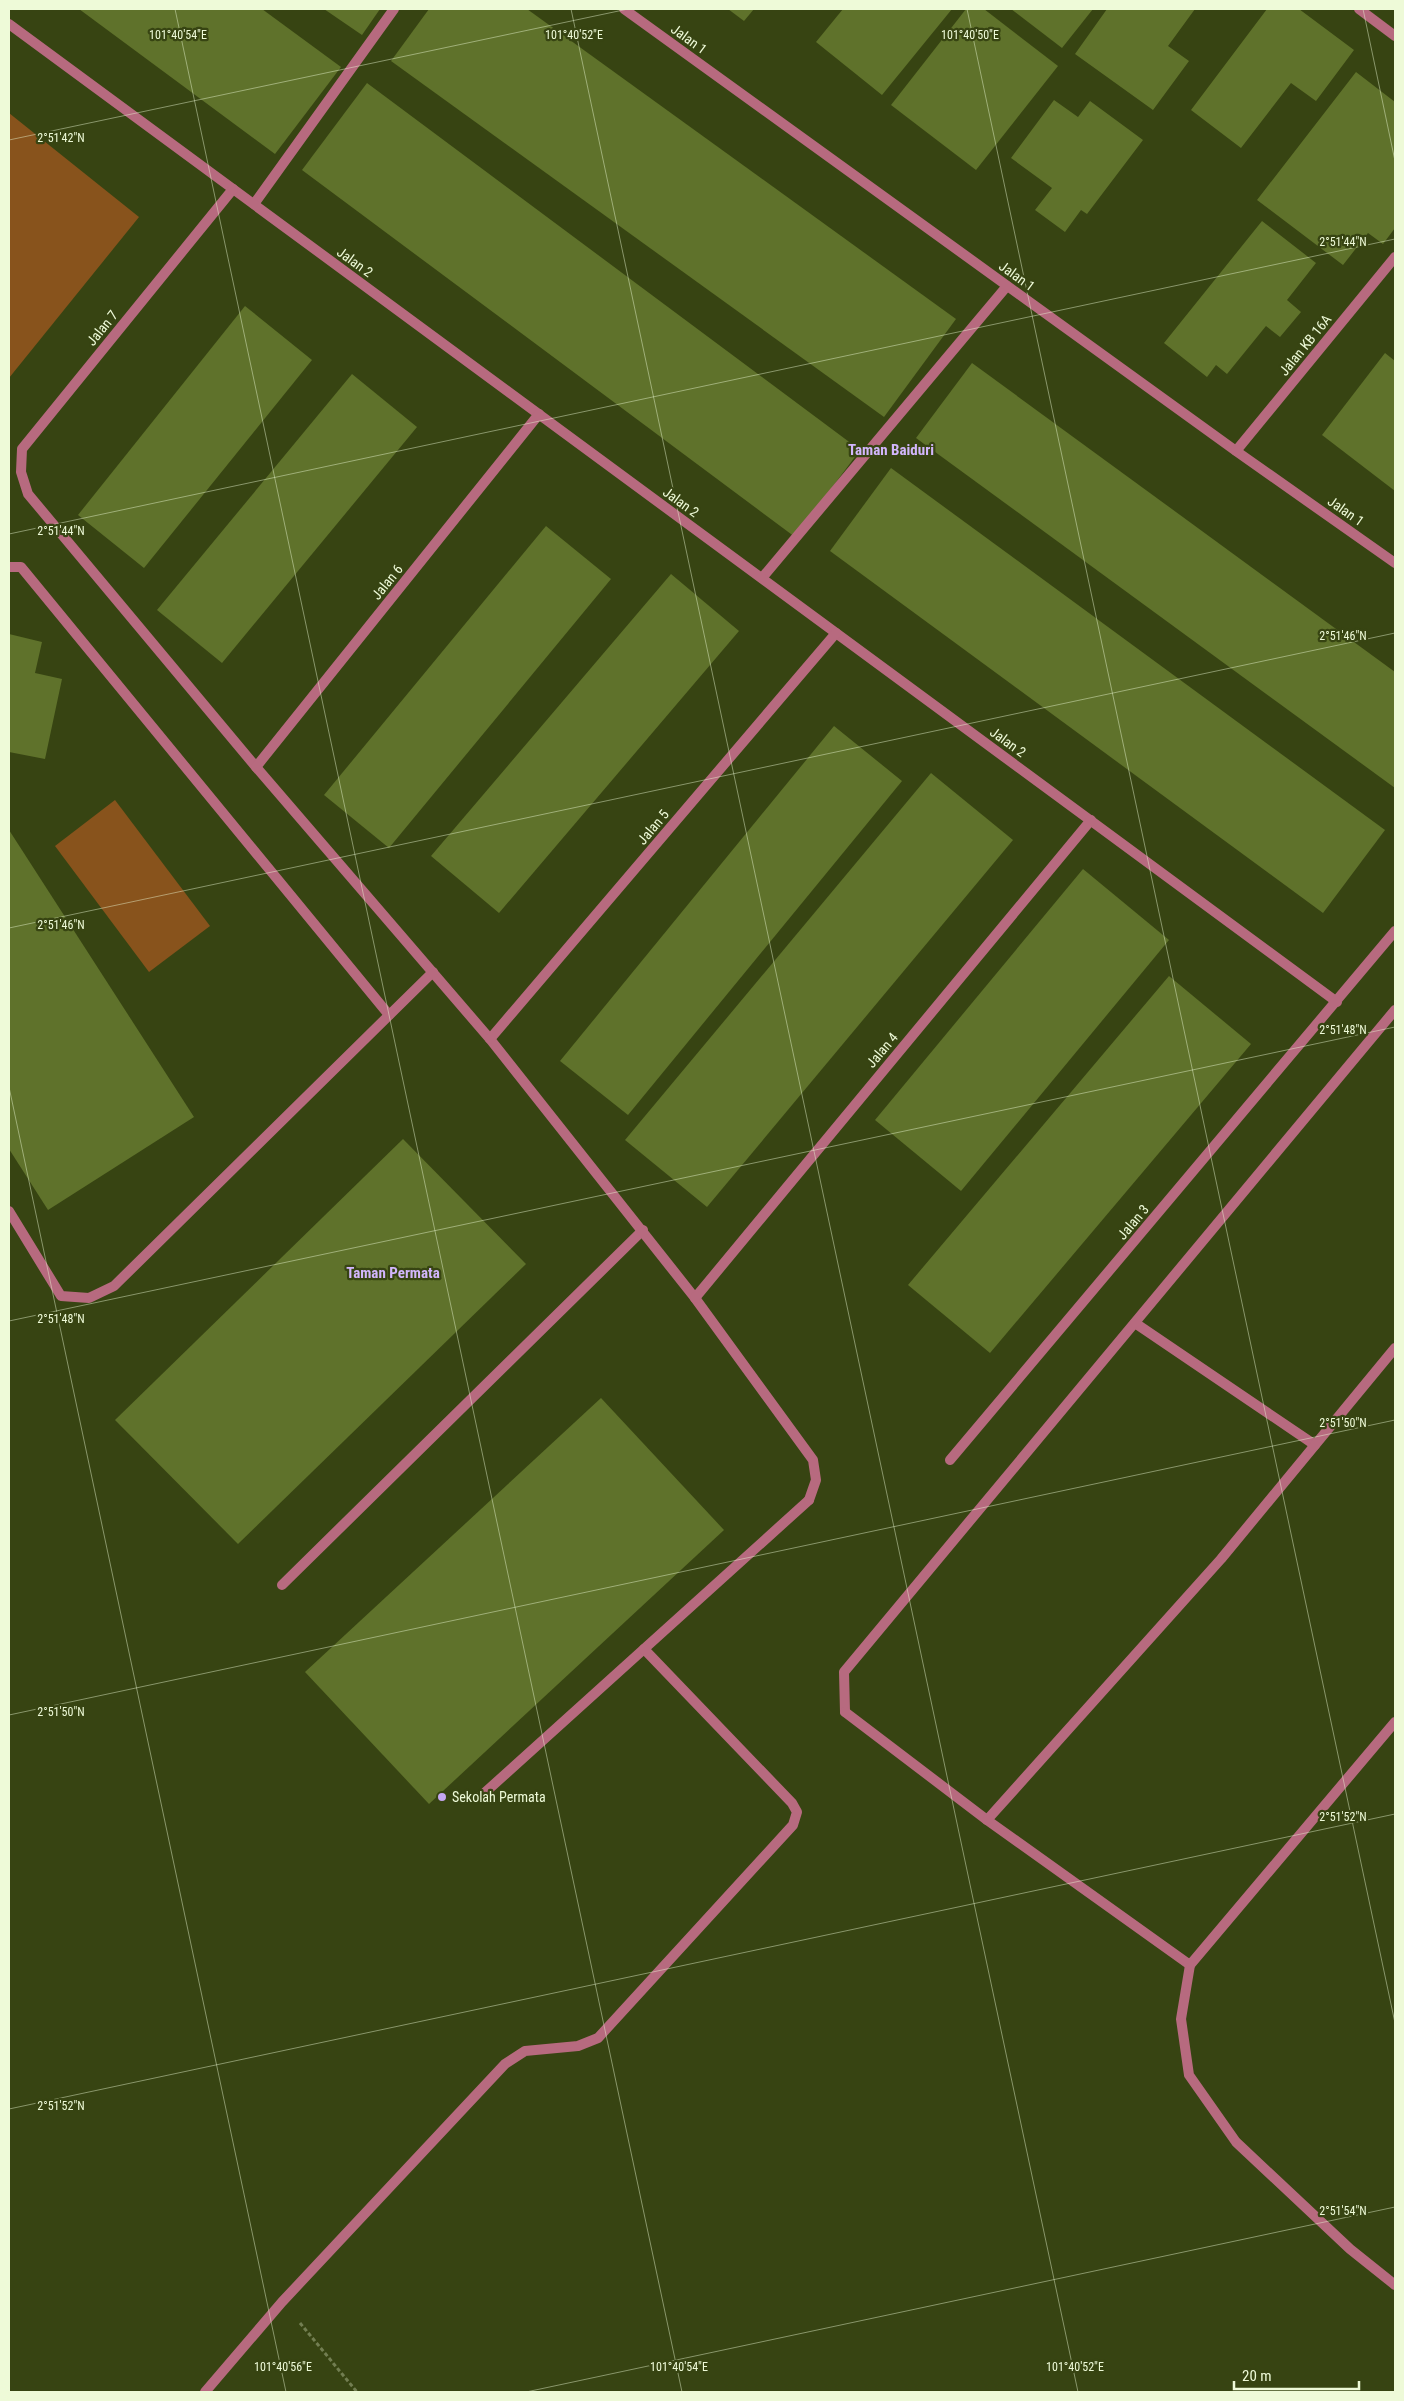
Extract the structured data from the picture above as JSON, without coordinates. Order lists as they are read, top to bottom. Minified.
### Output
{"streets":{"street":["Jalan 1","Jalan 2","Jalan 7","Jalan KB 16A","Jalan 6","Jalan 5","Jalan 4","Jalan 3"]},"crossings":[["Jalan 1","Jalan KB 16A"],["Jalan 2","Jalan 7"],["Jalan 2","Jalan 6"],["Jalan 2","Jalan 5"],["Jalan 2","Jalan 4"],["Jalan 2","Jalan 3"],["Jalan 7","Jalan 6"]],"districts":["Taman Baiduri","Taman Permata"],"places":["Sekolah Permata"],"scale_bar":"20 m","coordinates":["101°40'54\"E","101°40'52\"E","101°40'50\"E","2°51'42\"N","2°51'44\"N","2°51'46\"N","2°51'48\"N","2°51'50\"N","2°51'52\"N","2°51'54\"N","101°40'56\"E"]}
